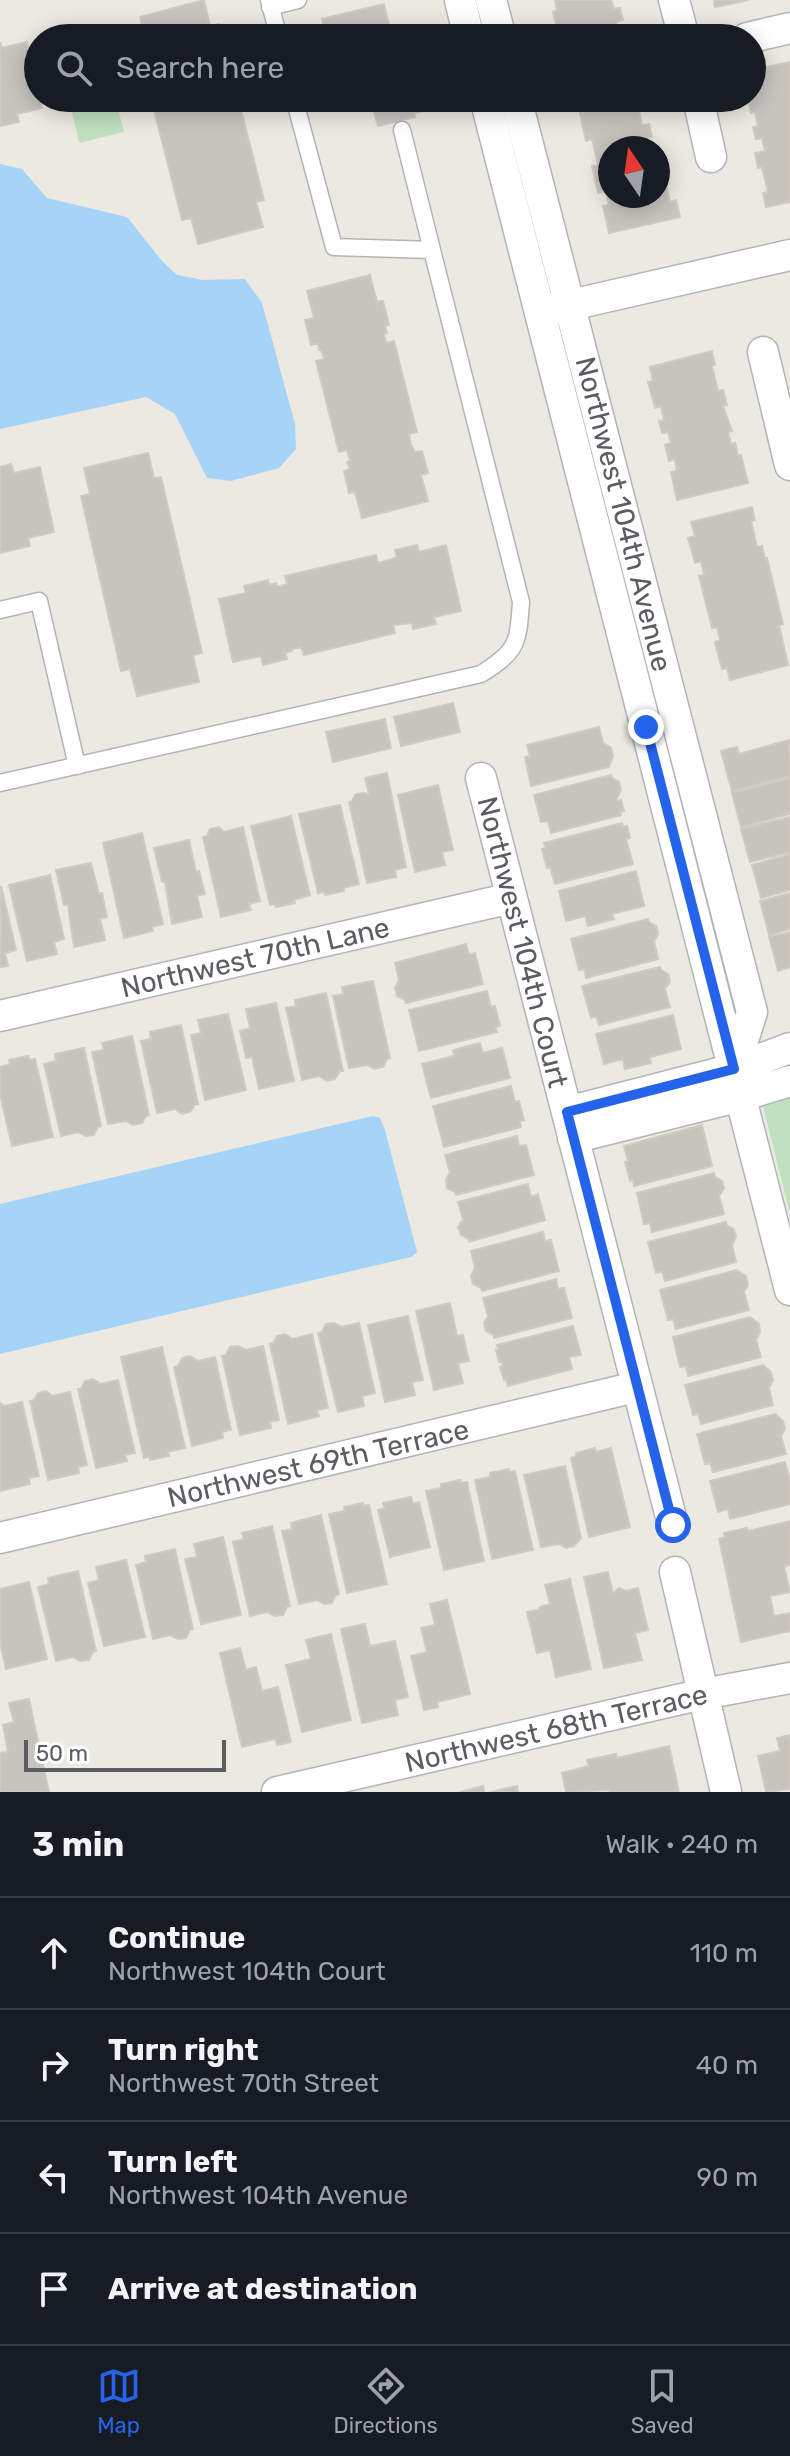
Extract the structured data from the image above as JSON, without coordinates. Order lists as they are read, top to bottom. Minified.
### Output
{"streets":{"street":["Northwest 104th Avenue","Northwest 104th Court","Northwest 70th Lane","Northwest 69th Terrace","Northwest 68th Terrace"]},"crossings":[["Northwest 104th Court","Northwest 70th Lane"],["Northwest 104th Court","Northwest 69th Terrace"]],"scale_bar":"50 m","north":"top","page":{"search":"Search here","scale":"50 m","heading":["3 min","Walk · 240 m"],"list":[["Continue","Northwest 104th Court","110 m"],["Turn right","Northwest 70th Street","40 m"],["Turn left","Northwest 104th Avenue","90 m"],"Arrive at destination"],"nav":["Map","Directions","Saved"]}}
